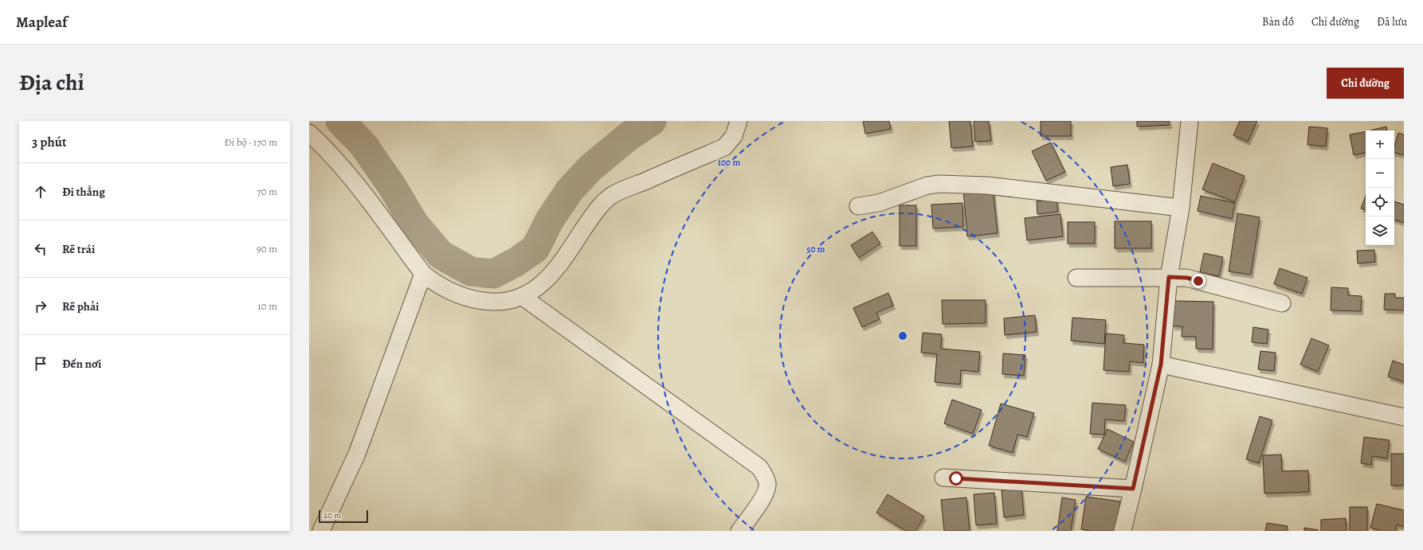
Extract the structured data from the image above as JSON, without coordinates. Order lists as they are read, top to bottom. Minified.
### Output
{"scale_bar":"20 m","page":{"header":"Mapleaf","nav":["Bản đồ","Chỉ đường","Đã lưu"],"title":"Địa chỉ","buttons":"Chỉ đường","heading":["3 phút","Đi bộ · 170 m"],"map_buttons":["+","−"],"list":[["Đi thẳng","70 m"],["Rẽ trái","90 m"],["Rẽ phải","10 m"],"Đến nơi"],"scale":"20 m"},"rings":["100 m","50 m"]}
